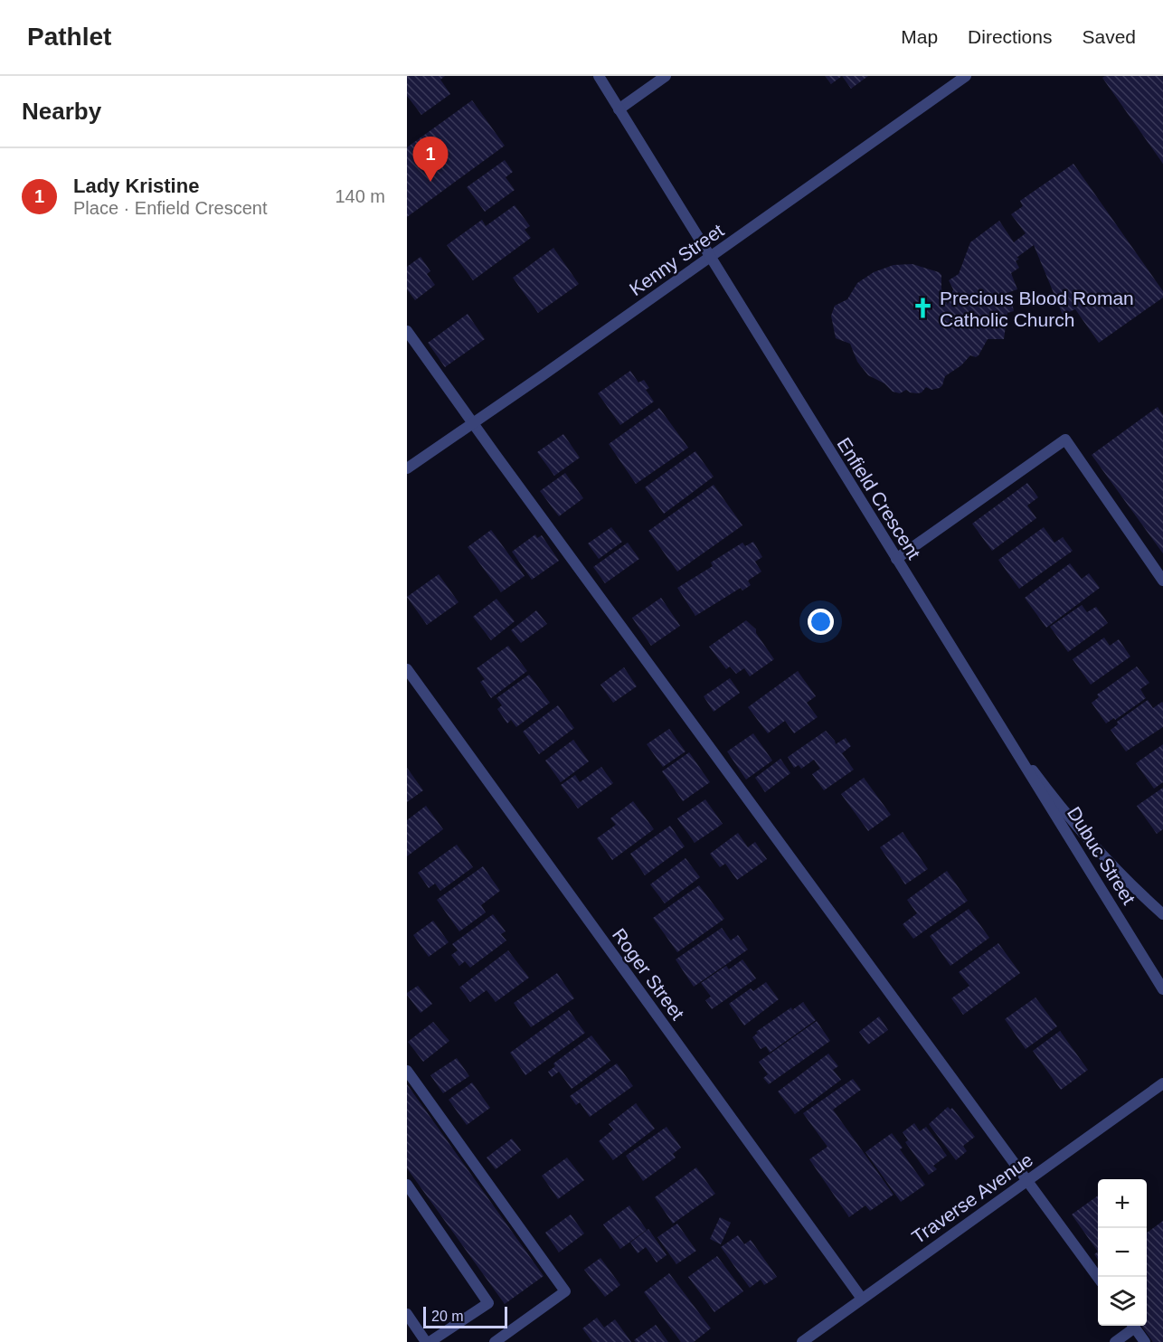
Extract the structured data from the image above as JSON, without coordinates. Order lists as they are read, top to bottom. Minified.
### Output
{"streets":{"street":["Kenny Street","Enfield Crescent","Dubuc Street","Roger Street","Traverse Avenue"]},"crossings":[["Kenny Street","Enfield Crescent"],["Enfield Crescent","Dubuc Street"],["Roger Street","Traverse Avenue"]],"places":{"church":["Precious Blood Roman Catholic Church"]},"scale_bar":"20 m","page":{"header":"Pathlet","nav":["Map","Directions","Saved"],"heading":"Nearby","pins":"1","list":[{"mark":"1","name":"Lady Kristine","note":"Place · Enfield Crescent","value":"140 m"}],"map_buttons":["+","−"],"scale":"20 m"}}
